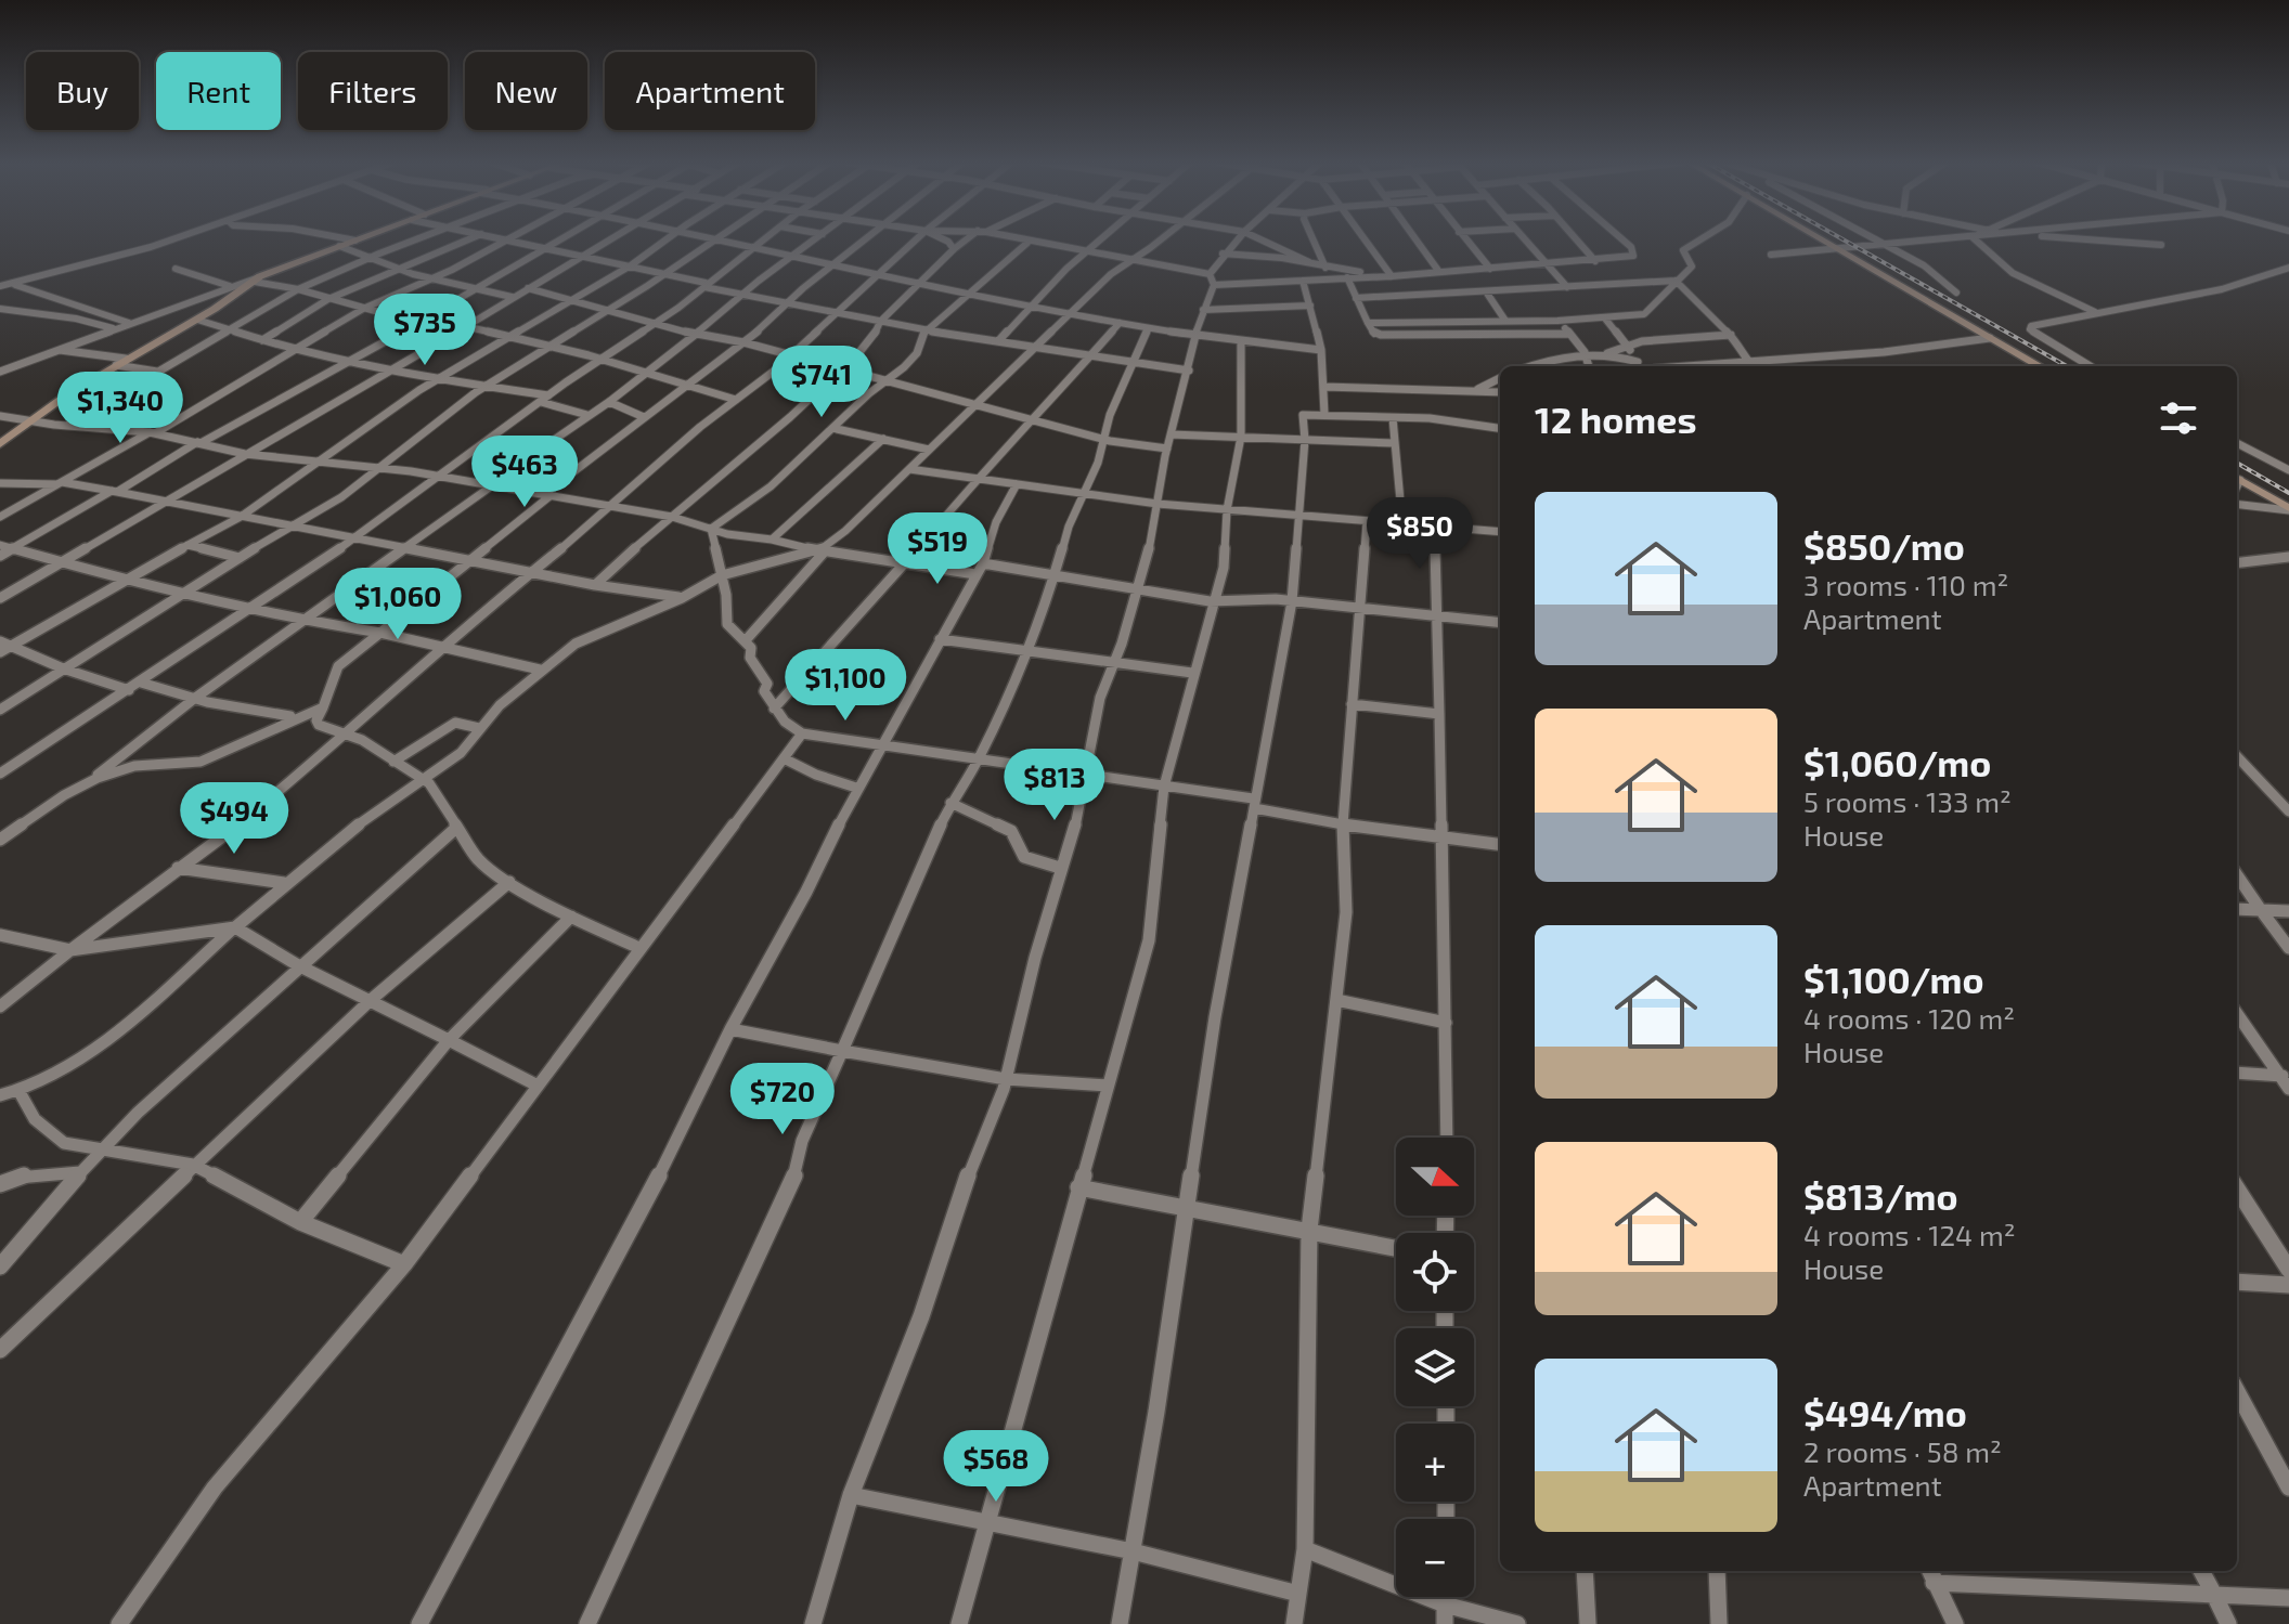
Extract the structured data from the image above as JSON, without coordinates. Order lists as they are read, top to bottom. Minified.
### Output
{"north":"right","page":{"chip":["Buy","Rent","Filters","New","Apartment"],"price":["$735","$741","$1,340","$463","$850","$519","$1,060","$1,100","$813","$494","$720","$568"],"heading":"12 homes","list":[{"name":"$850/mo","note":"3 rooms · 110 m² · Apartment"},{"name":"$1,060/mo","note":"5 rooms · 133 m² · House"},{"name":"$1,100/mo","note":"4 rooms · 120 m² · House"},{"name":"$813/mo","note":"4 rooms · 124 m² · House"},{"name":"$494/mo","note":"2 rooms · 58 m² · Apartment"}],"map_buttons":["+","−"]}}
